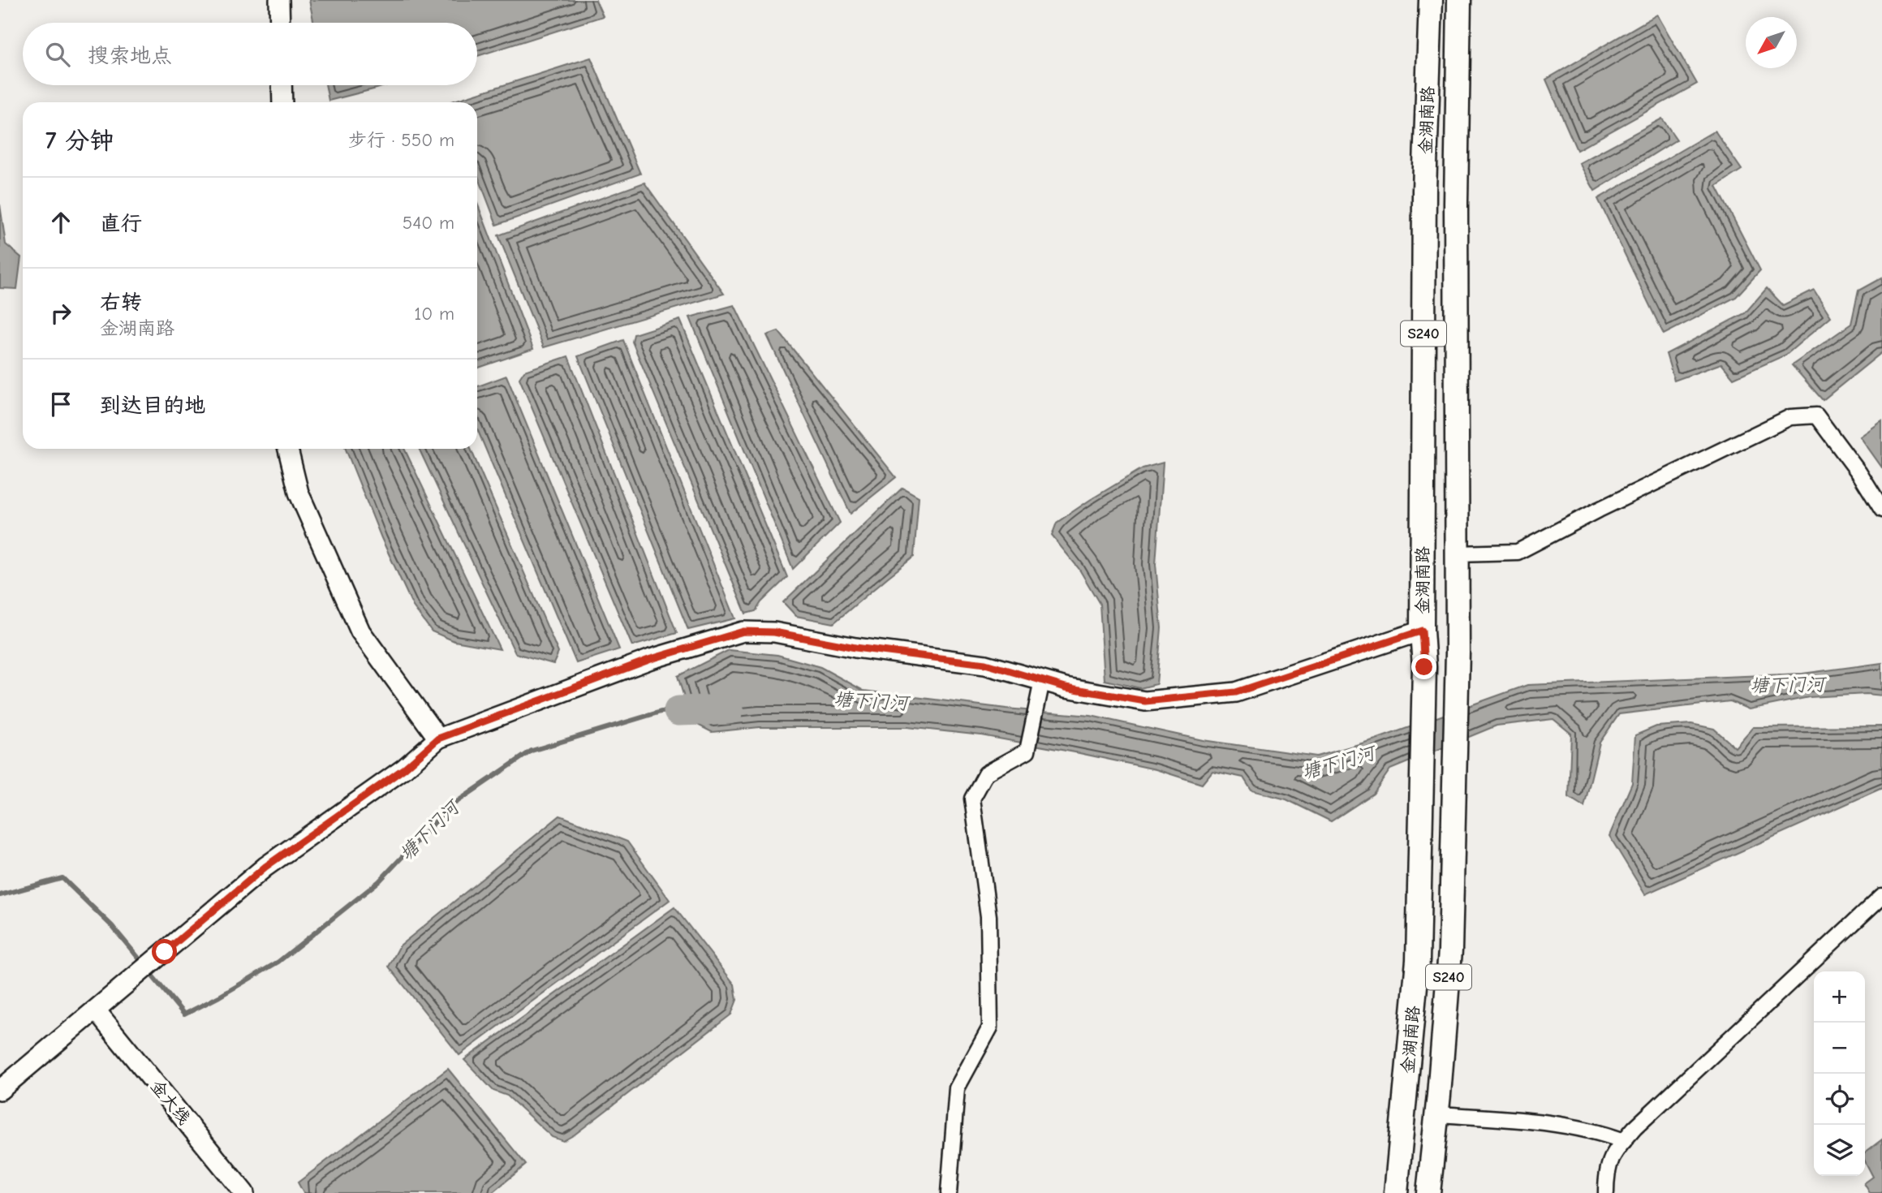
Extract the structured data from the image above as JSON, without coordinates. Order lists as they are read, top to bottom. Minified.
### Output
{"streets":{"main road":["金湖南路","S240"],"street":["金大线"]},"water":["塘下门河"],"north":"bottom left","page":{"search":"搜索地点","heading":["7 分钟","步行 · 550 m"],"list":[["直行","540 m"],["右转","金湖南路","10 m"],"到达目的地"],"map_buttons":["+","−"]}}
